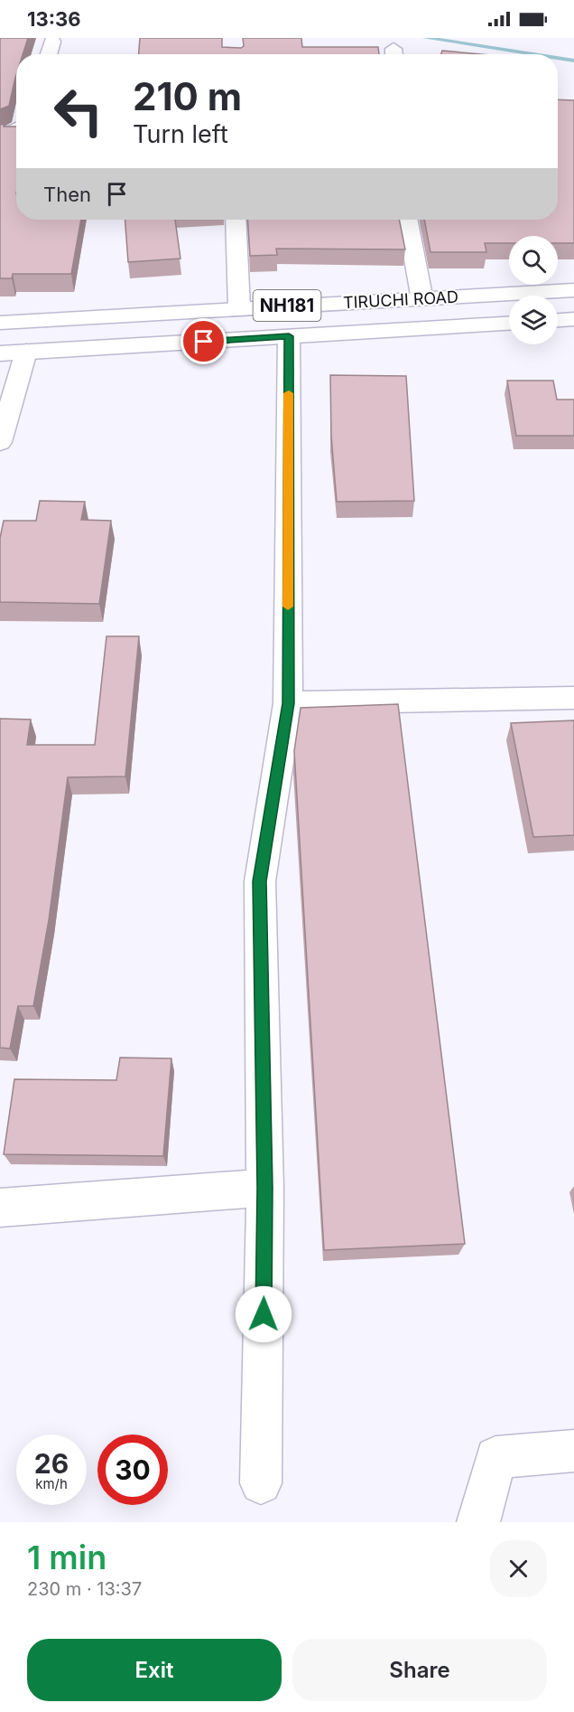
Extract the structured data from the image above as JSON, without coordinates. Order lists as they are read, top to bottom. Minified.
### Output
{"streets":{"main road":["TIRUCHI ROAD","NH181"]},"page":{"status":"13:36","turn":["210 m","Turn left"],"then":"Then","speed":"26 km/h","limit":"30","heading":["1 min","230 m · 13:37"],"buttons":["Exit","Share"]}}
